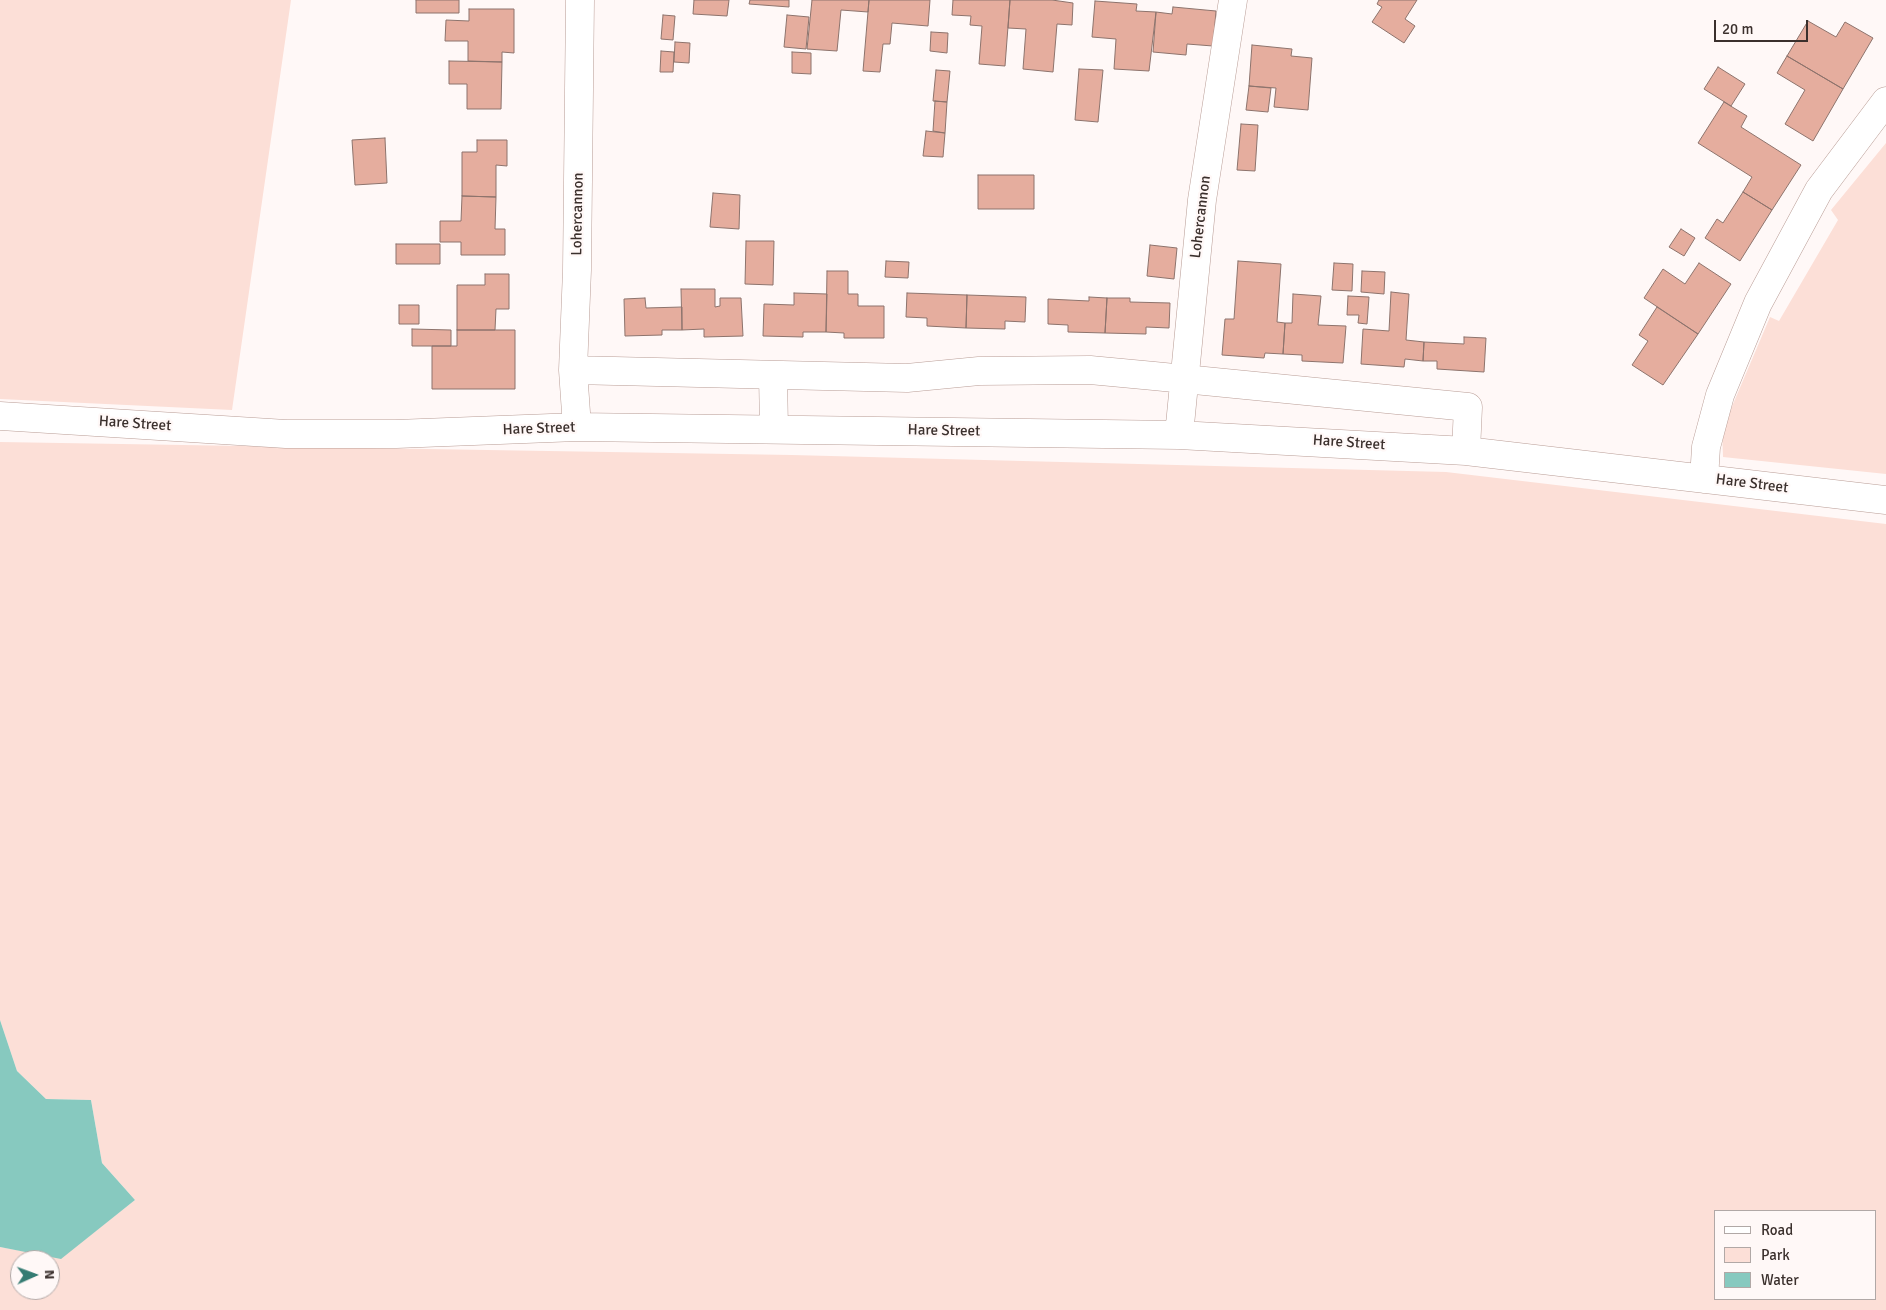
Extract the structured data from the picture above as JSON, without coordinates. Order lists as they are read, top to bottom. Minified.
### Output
{"streets":{"street":["Lohercannon","Hare Street"]},"crossings":[["Lohercannon","Hare Street"]],"legend":["Road","Park","Water"],"scale_bar":"20 m","north":"right"}
